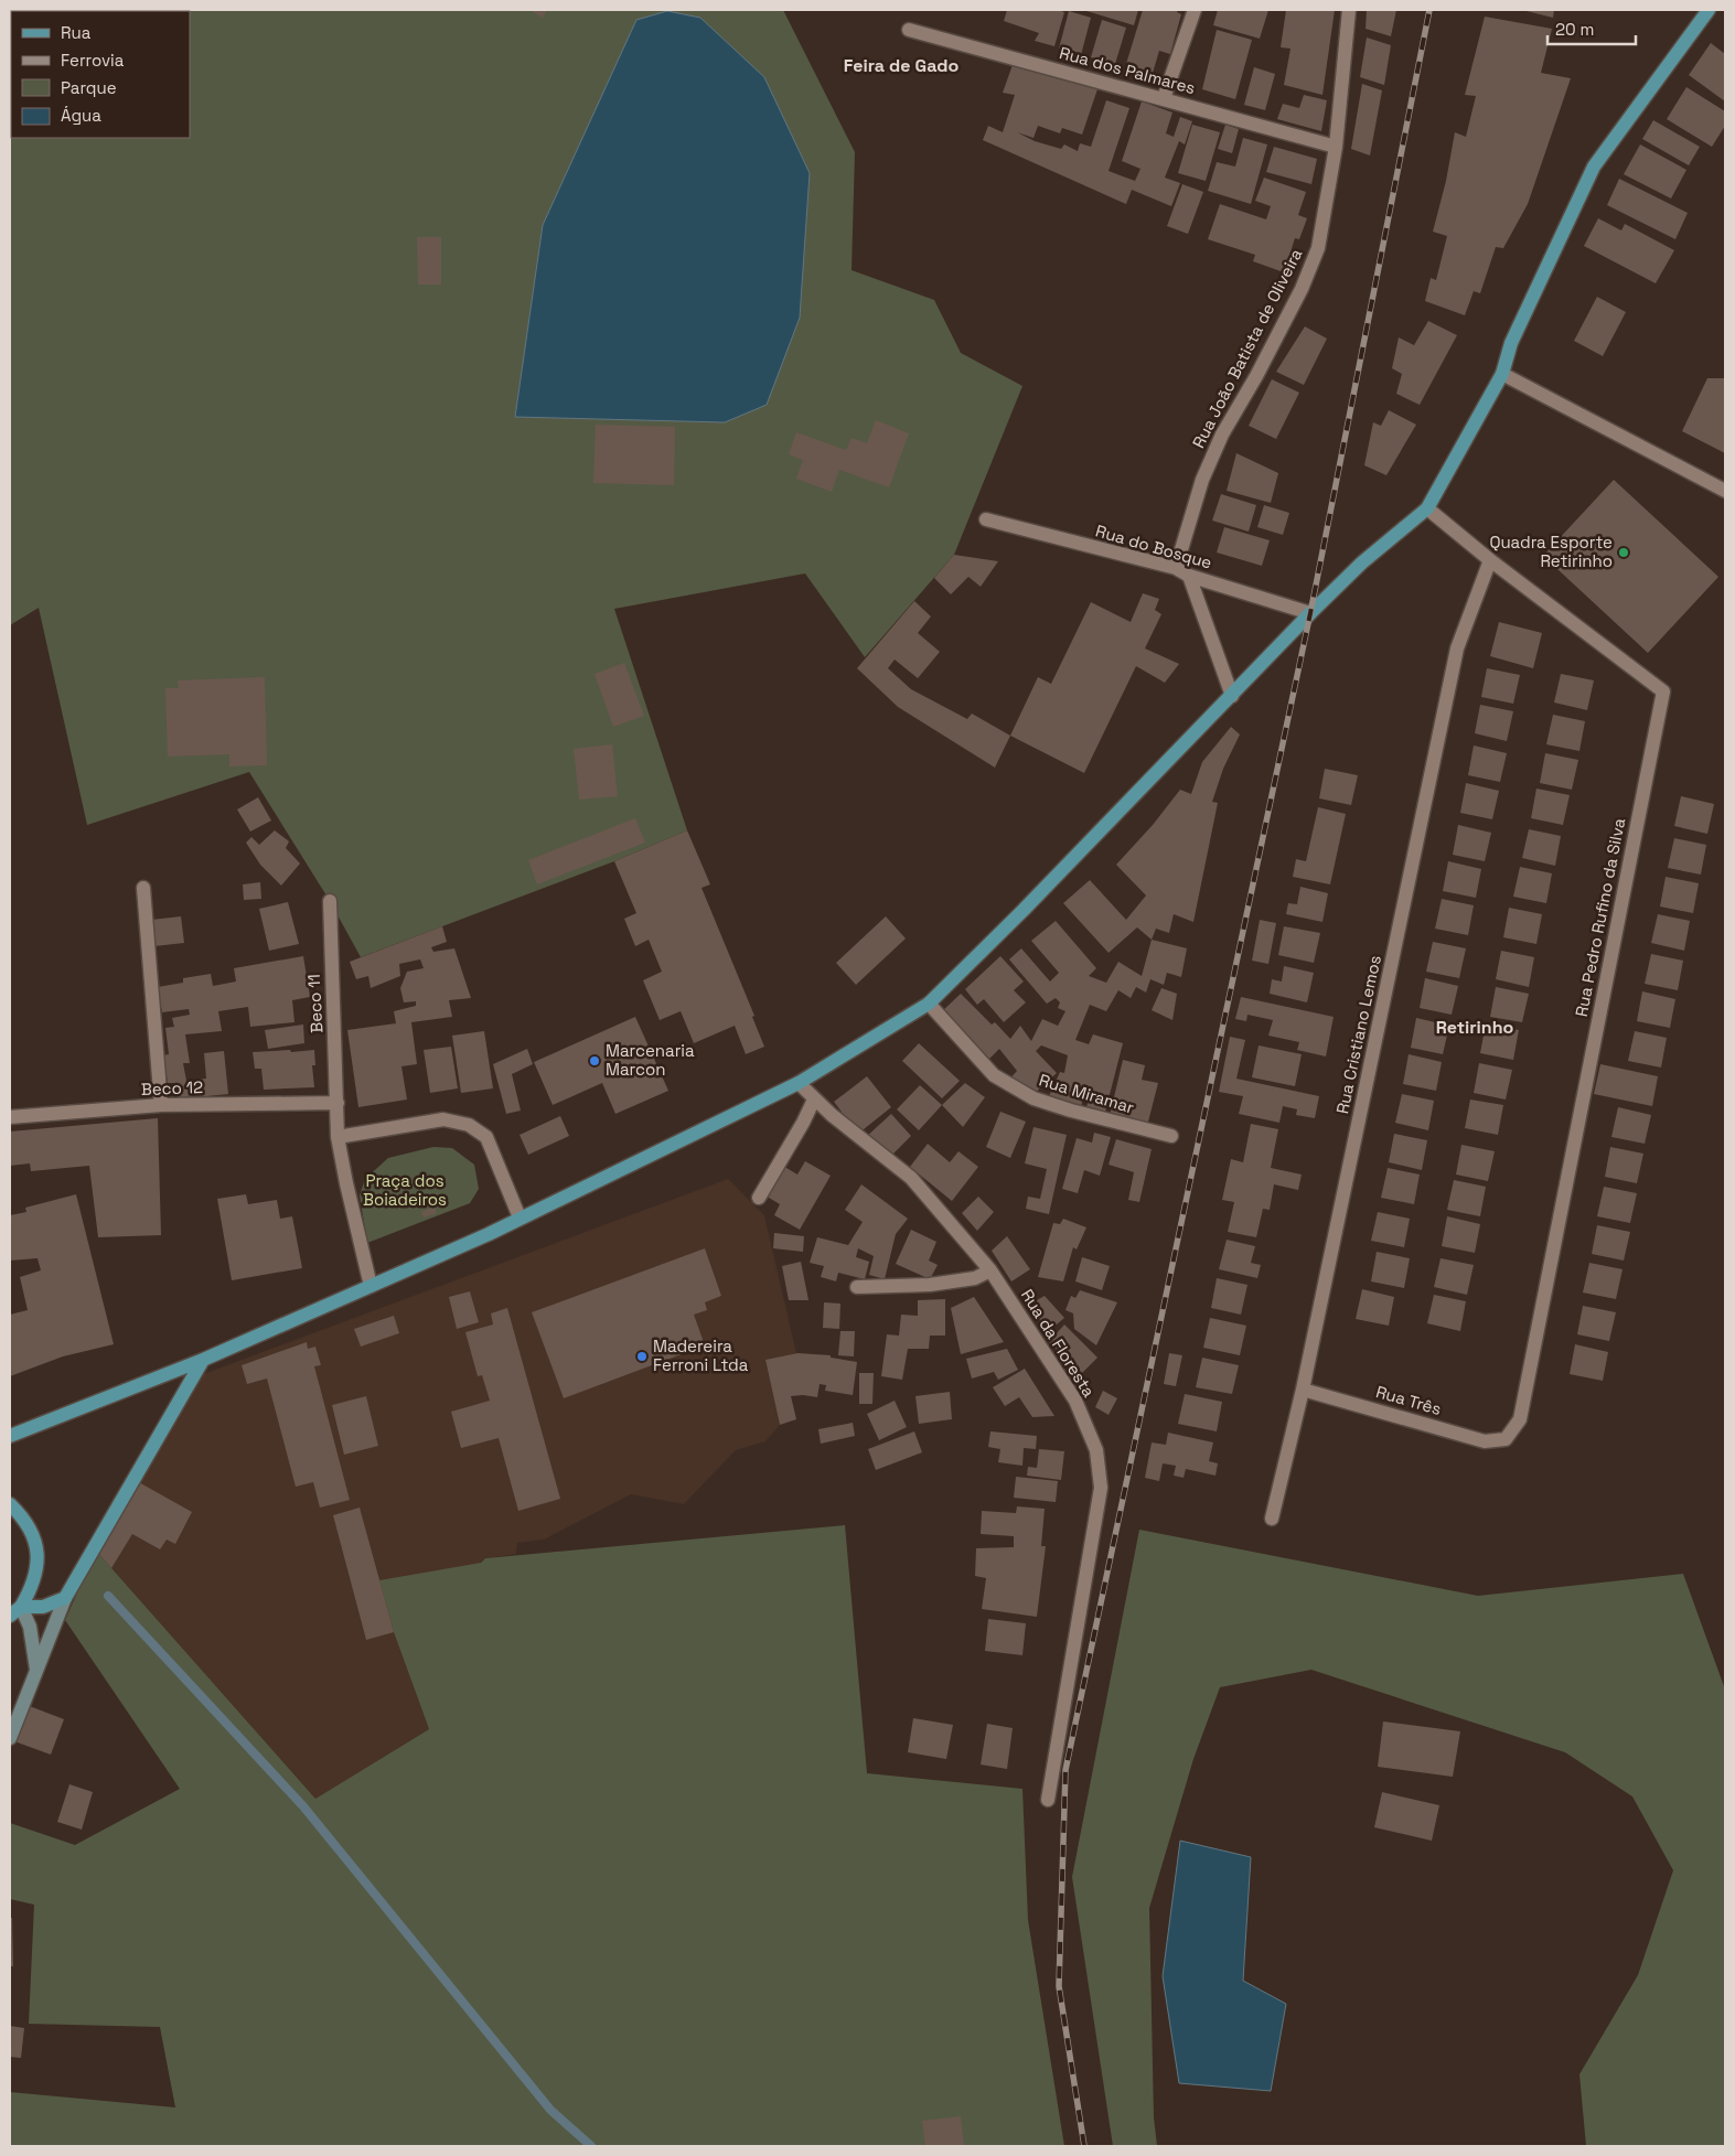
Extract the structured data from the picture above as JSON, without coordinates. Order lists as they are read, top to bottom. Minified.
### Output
{"streets":{"street":["Rua dos Palmares","Rua João Batista de Oliveira","Rua do Bosque","Rua Pedro Rufino da Silva","Beco 11","Rua Cristiano Lemos","Beco 12","Rua Miramar","Rua da Floresta","Rua Três"]},"crossings":[["Rua dos Palmares","Rua João Batista de Oliveira"],["Rua João Batista de Oliveira","Rua do Bosque"],["Rua Pedro Rufino da Silva","Rua Cristiano Lemos"],["Rua Pedro Rufino da Silva","Rua Três"],["Beco 11","Beco 12"],["Rua Cristiano Lemos","Rua Três"]],"districts":["Feira de Gado","Retirinho"],"parks":["Praça dos Boiadeiros"],"places":["Quadra Esporte Retirinho","Marcenaria Marcon","Madereira Ferroni Ltda"],"legend":["Rua","Ferrovia","Parque","Água"],"scale_bar":"20 m"}
